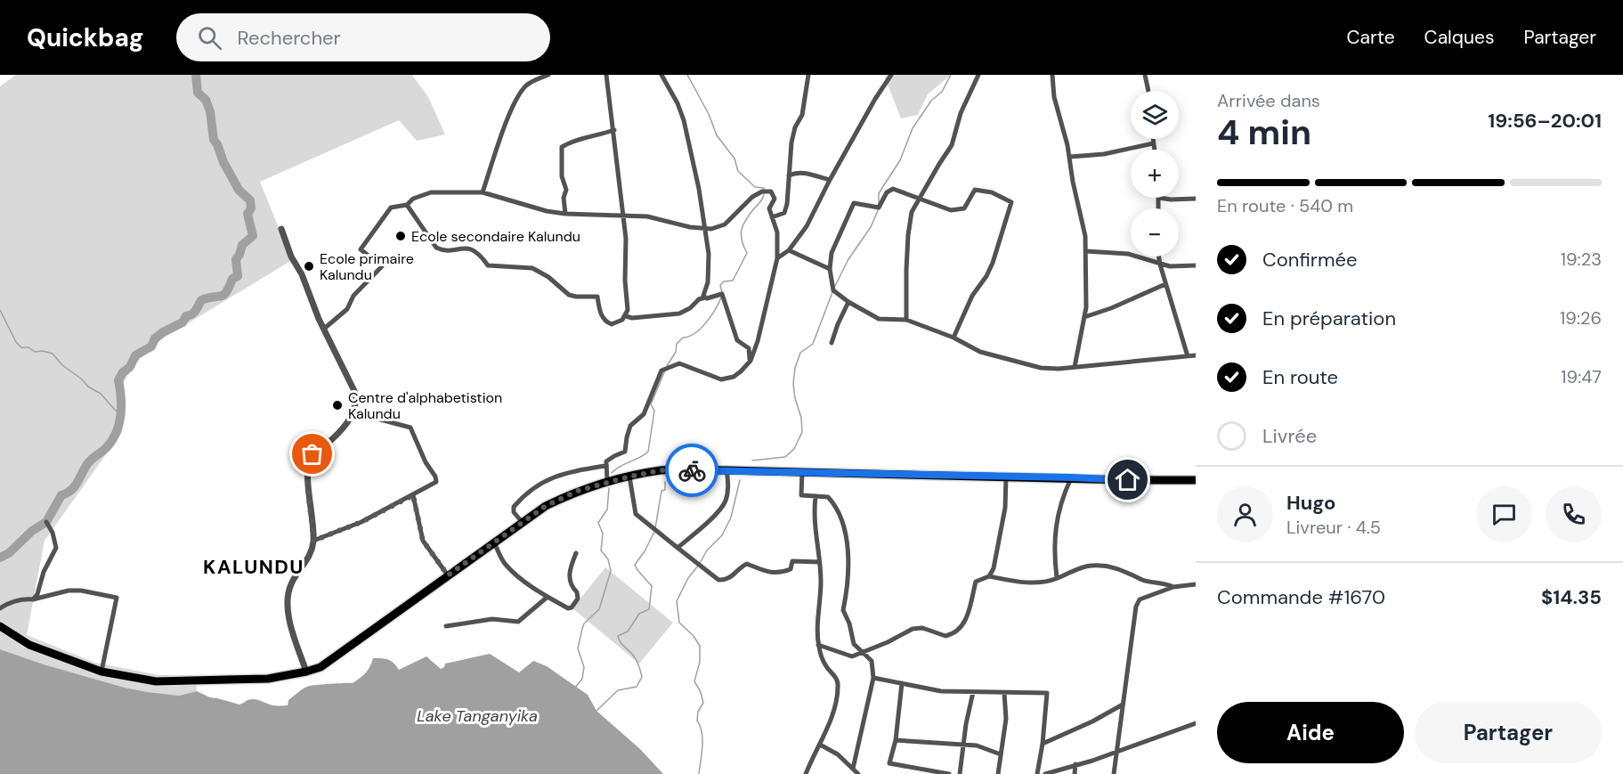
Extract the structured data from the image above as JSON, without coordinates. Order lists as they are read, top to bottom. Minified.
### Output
{"districts":["KALUNDU"],"water":["Lake Tanganyika"],"places":["Ecole secondaire Kalundu","Ecole primaire Kalundu","Centre d'alphabetistion Kalundu"],"page":{"header":"Quickbag","search":"Rechercher","nav":["Carte","Calques","Partager"],"heading":["4 min","Arrivée dans","19:56–20:01"],"panel":["Hugo","Livreur · 4.5","Commande #1670","$14.35"],"map_buttons":["+","−"],"bar":"En route · 540 m","list":[["Confirmée","19:23"],["En préparation","19:26"],["En route","19:47"],"Livrée"],"buttons":["Aide","Partager"]}}
